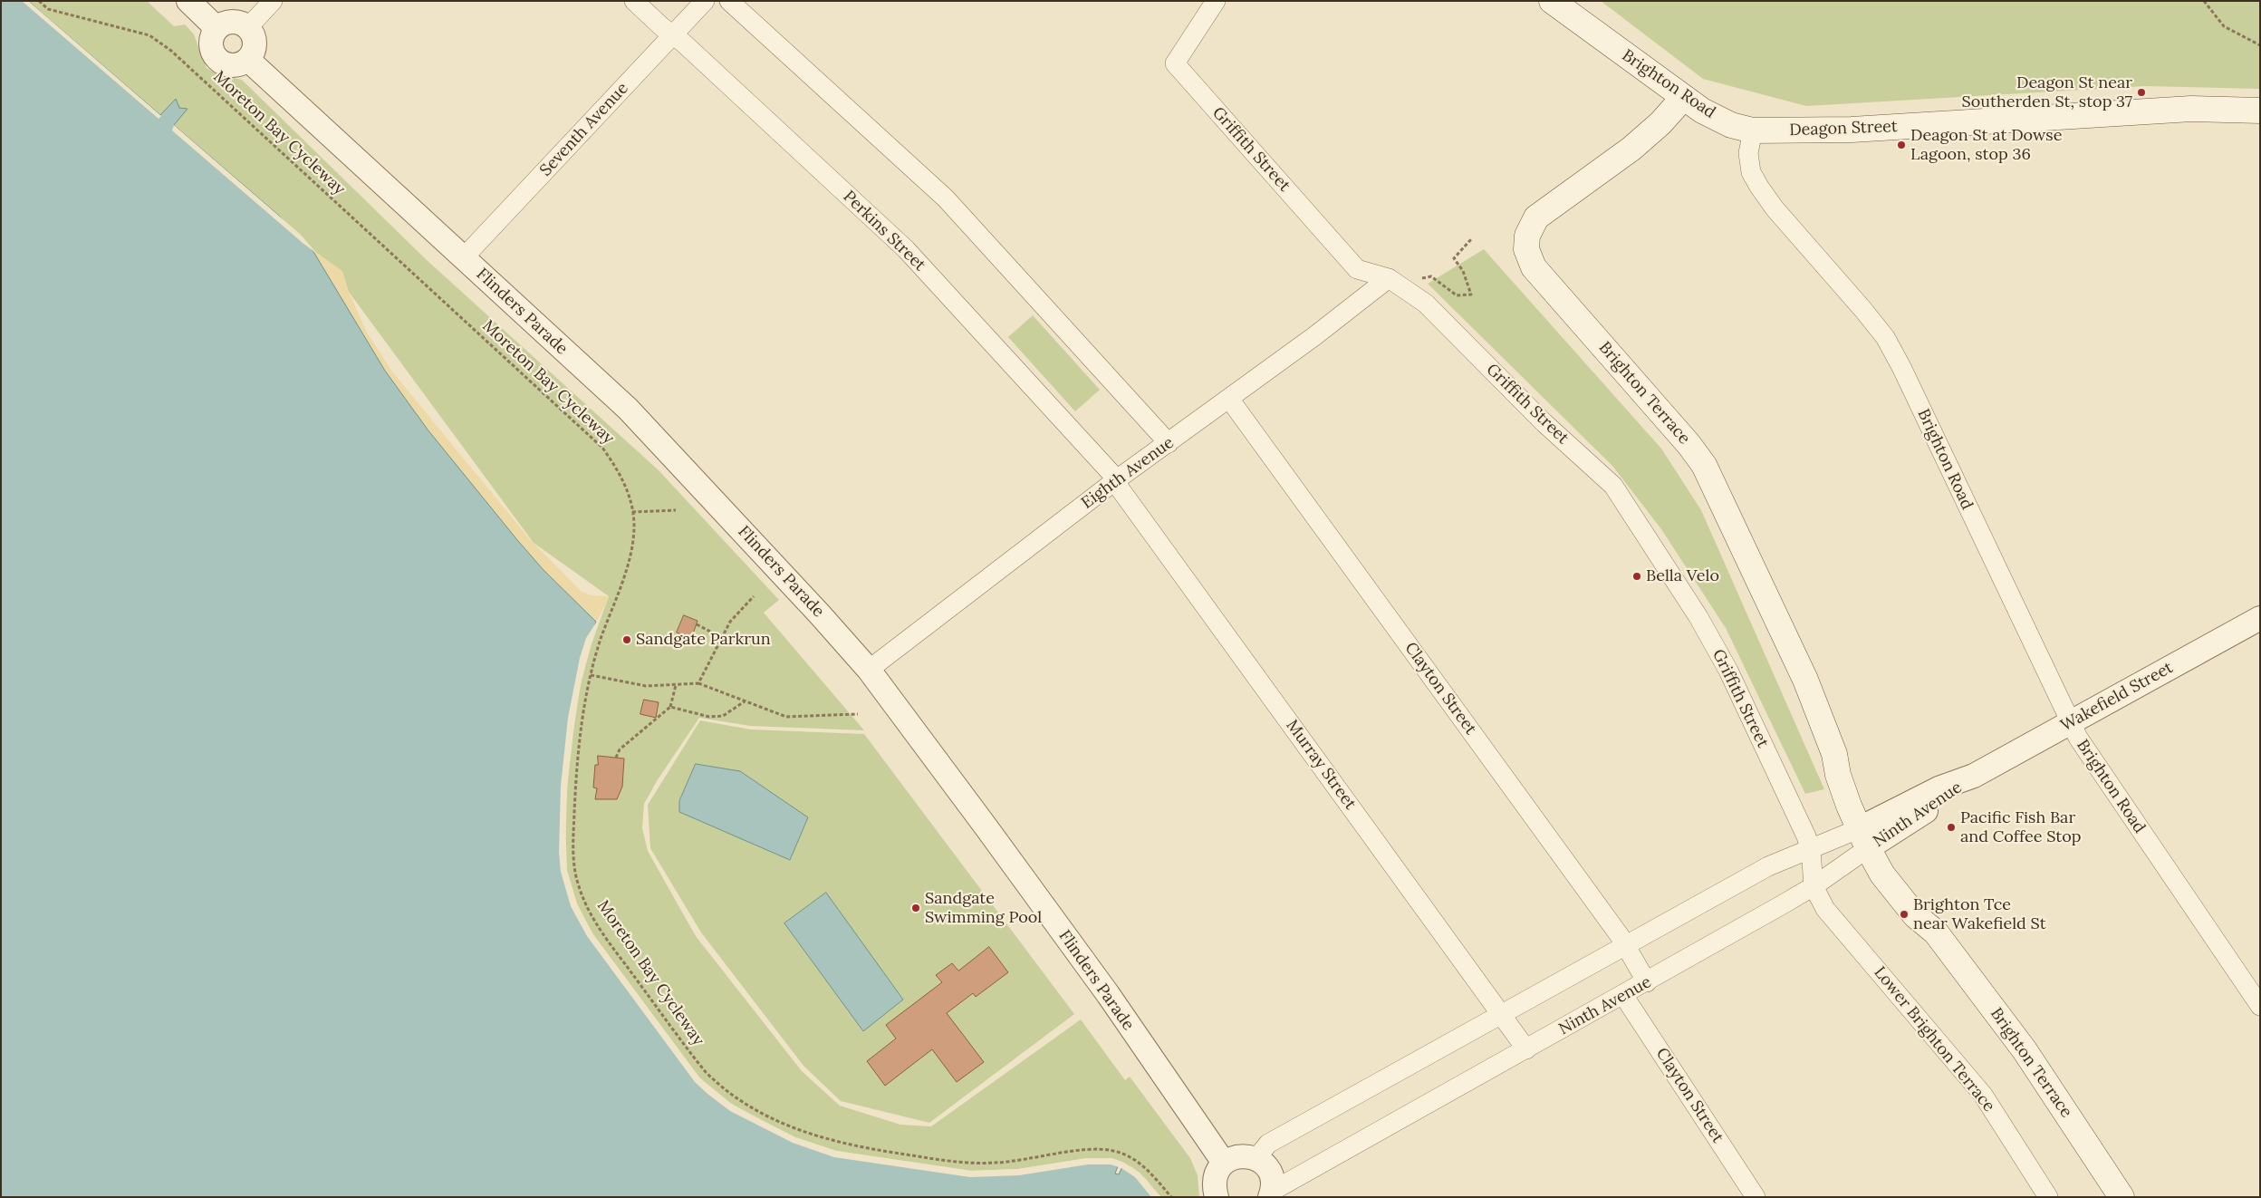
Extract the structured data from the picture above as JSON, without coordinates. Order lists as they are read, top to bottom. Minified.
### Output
{"streets":{"main road":["Brighton Road","Deagon Street","Brighton Terrace"],"street":["Seventh Avenue","Griffith Street","Perkins Street","Flinders Parade","Eighth Avenue","Clayton Street","Wakefield Street","Murray Street","Ninth Avenue","Lower Brighton Terrace"],"path":["Moreton Bay Cycleway"]},"crossings":[["Brighton Road","Deagon Street"],["Brighton Road","Brighton Terrace"],["Brighton Road","Wakefield Street"],["Seventh Avenue","Perkins Street"],["Seventh Avenue","Flinders Parade"],["Griffith Street","Eighth Avenue"],["Griffith Street","Ninth Avenue"],["Griffith Street","Lower Brighton Terrace"],["Perkins Street","Eighth Avenue"],["Perkins Street","Murray Street"],["Flinders Parade","Eighth Avenue"],["Brighton Terrace","Ninth Avenue"],["Eighth Avenue","Clayton Street"],["Eighth Avenue","Murray Street"],["Clayton Street","Ninth Avenue"],["Wakefield Street","Ninth Avenue"],["Murray Street","Ninth Avenue"],["Ninth Avenue","Lower Brighton Terrace"]],"places":["Deagon St near Southerden St, stop 37","Deagon St at Dowse Lagoon, stop 36","Bella Velo","Sandgate Parkrun","Pacific Fish Bar and Coffee Stop","Sandgate Swimming Pool","Brighton Tce near Wakefield St"]}
